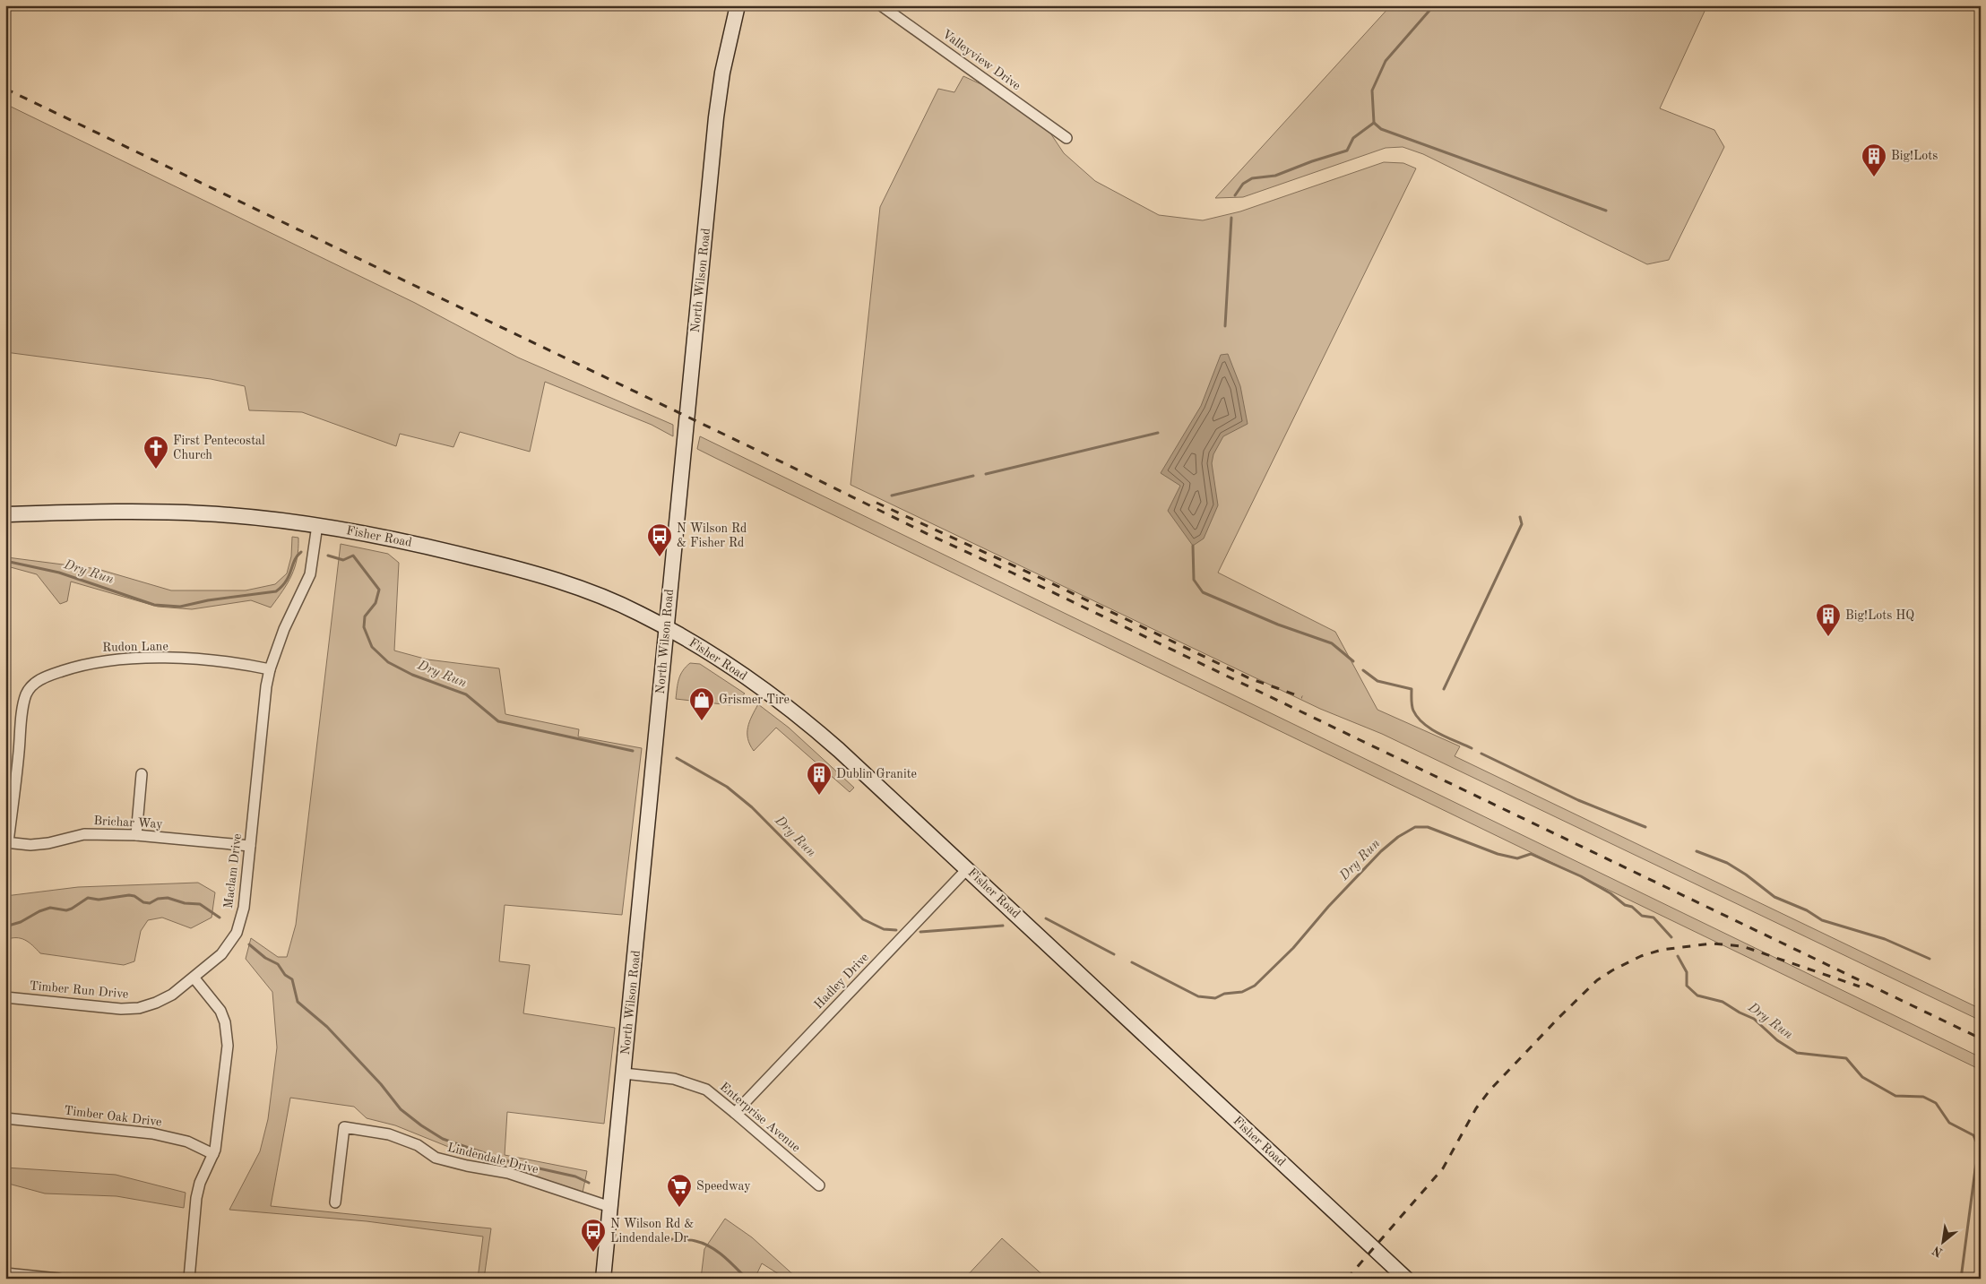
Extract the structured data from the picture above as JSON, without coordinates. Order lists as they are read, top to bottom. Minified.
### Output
{"streets":{"main road":["North Wilson Road","Fisher Road"],"street":["Valleyview Drive","Rudon Lane","Brichar Way","Maclam Drive","Hadley Drive","Timber Run Drive","Timber Oak Drive","Enterprise Avenue","Lindendale Drive"]},"crossings":[["North Wilson Road","Fisher Road"],["North Wilson Road","Enterprise Avenue"],["North Wilson Road","Lindendale Drive"],["Fisher Road","Maclam Drive"],["Fisher Road","Hadley Drive"],["Rudon Lane","Brichar Way"],["Rudon Lane","Maclam Drive"],["Brichar Way","Maclam Drive"],["Maclam Drive","Timber Run Drive"],["Hadley Drive","Enterprise Avenue"]],"water":["Dry Run"],"places":{"building":["Big!Lots","Big!Lots HQ","Dublin Granite"],"church":["First Pentecostal Church"],"bus stop":["N Wilson Rd & Fisher Rd","N Wilson Rd & Lindendale Dr"],"shop":["Grismer Tire"],"supermarket":["Speedway"]},"north":"bottom left"}
